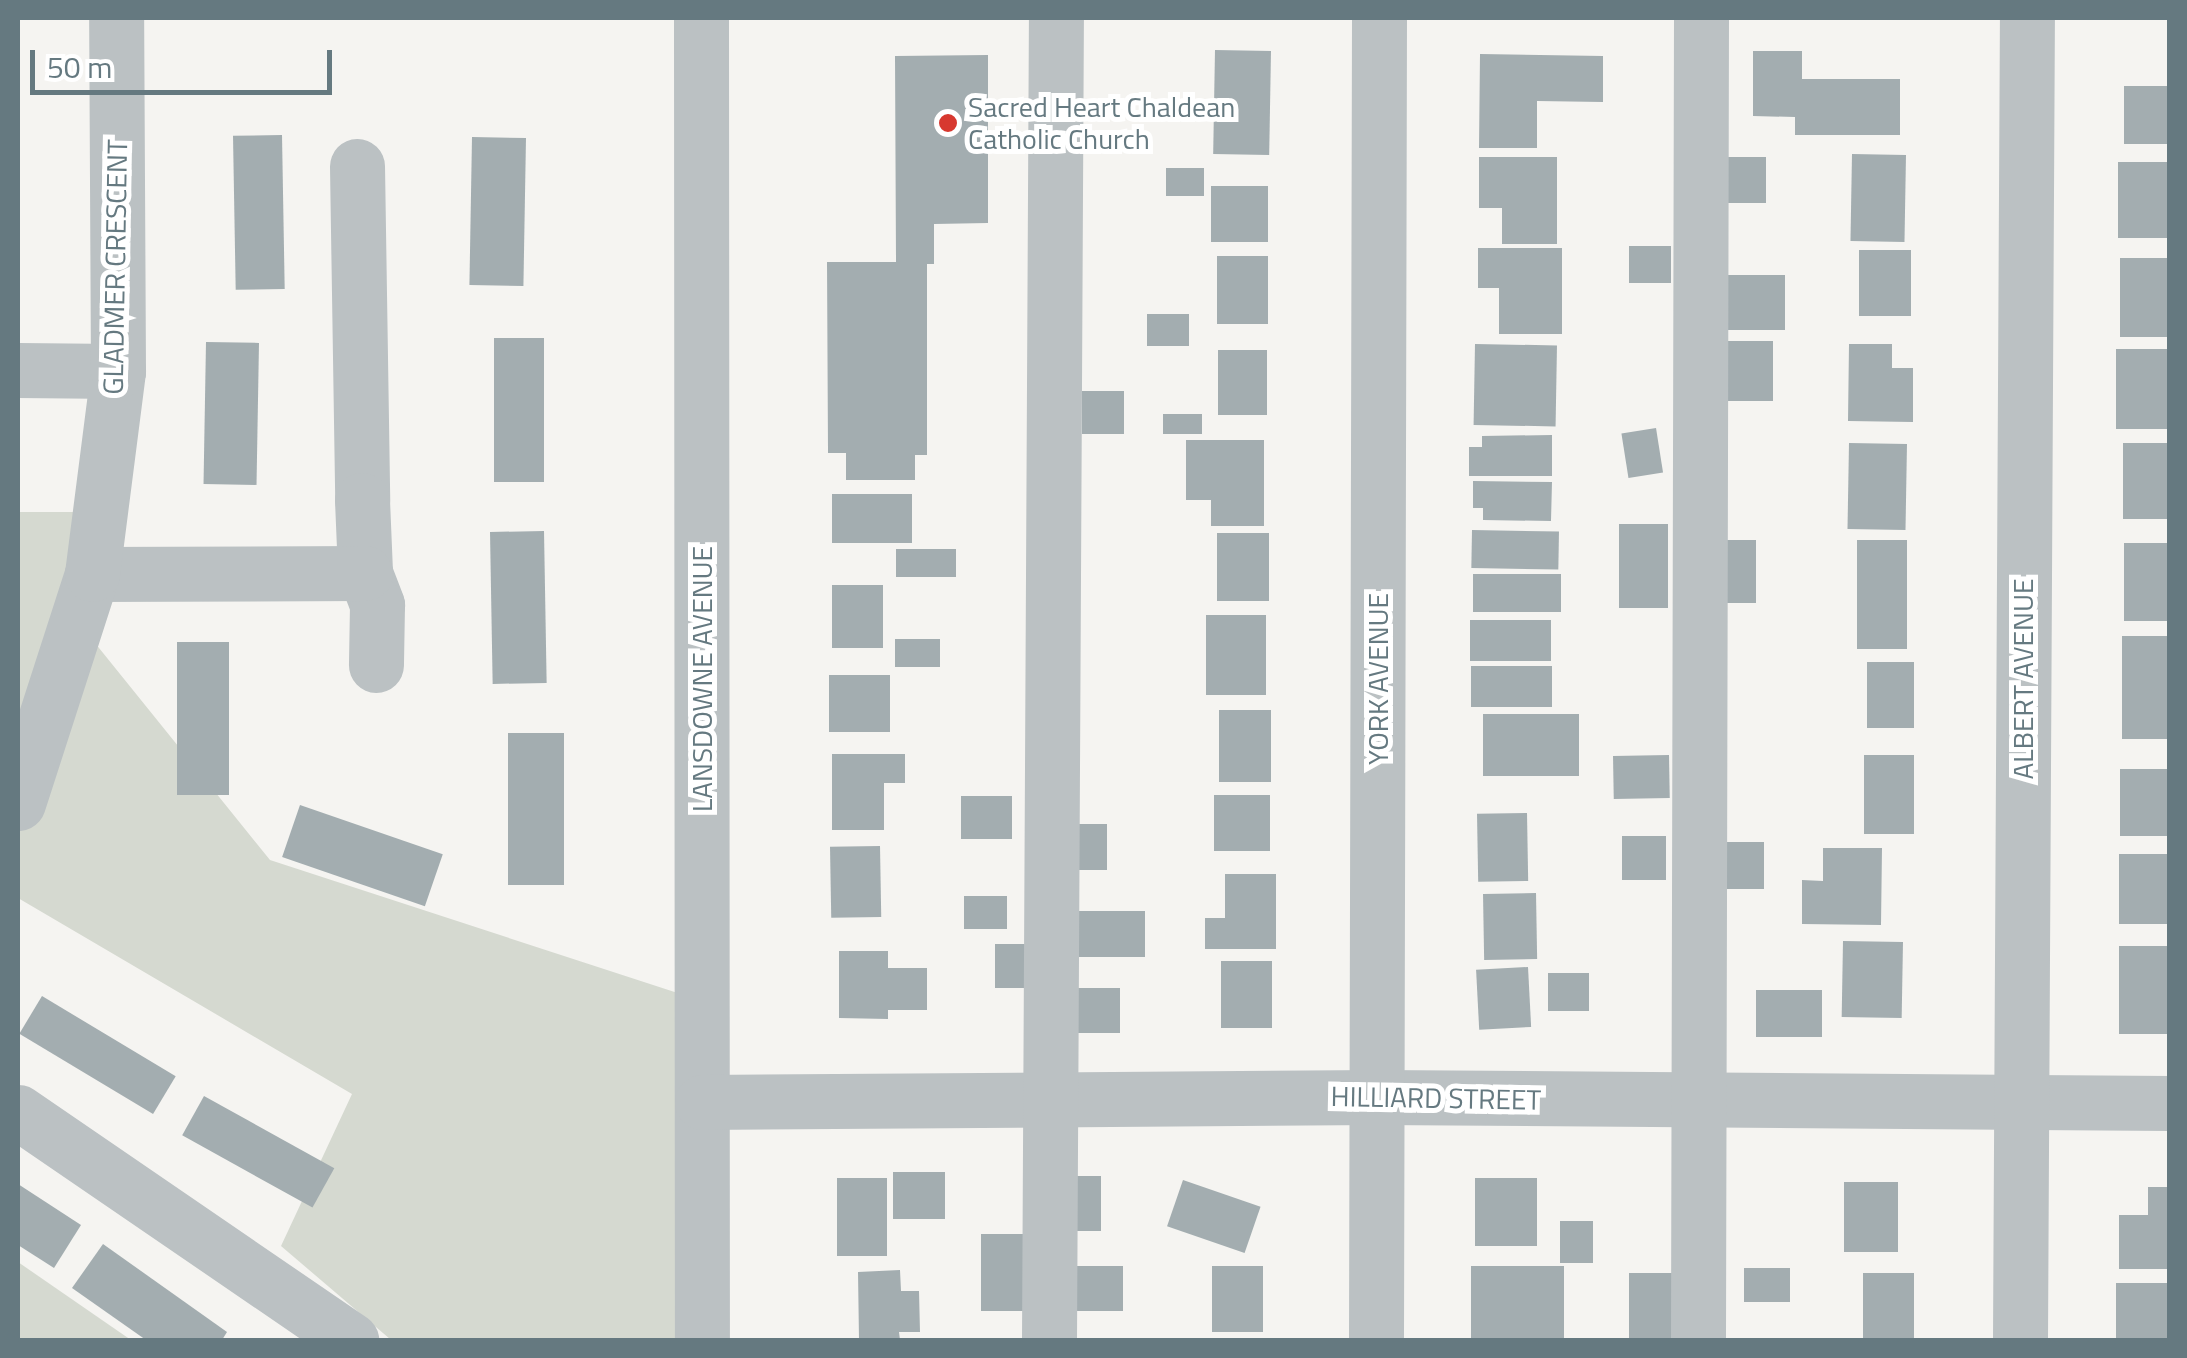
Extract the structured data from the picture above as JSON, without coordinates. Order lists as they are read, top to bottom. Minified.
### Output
{"streets":{"street":["GLADMER CRESCENT","LANSDOWNE AVENUE","YORK AVENUE","ALBERT AVENUE","HILLIARD STREET"]},"crossings":[["LANSDOWNE AVENUE","HILLIARD STREET"],["YORK AVENUE","HILLIARD STREET"],["ALBERT AVENUE","HILLIARD STREET"]],"places":["Sacred Heart Chaldean Catholic Church"],"scale_bar":"50 m"}
